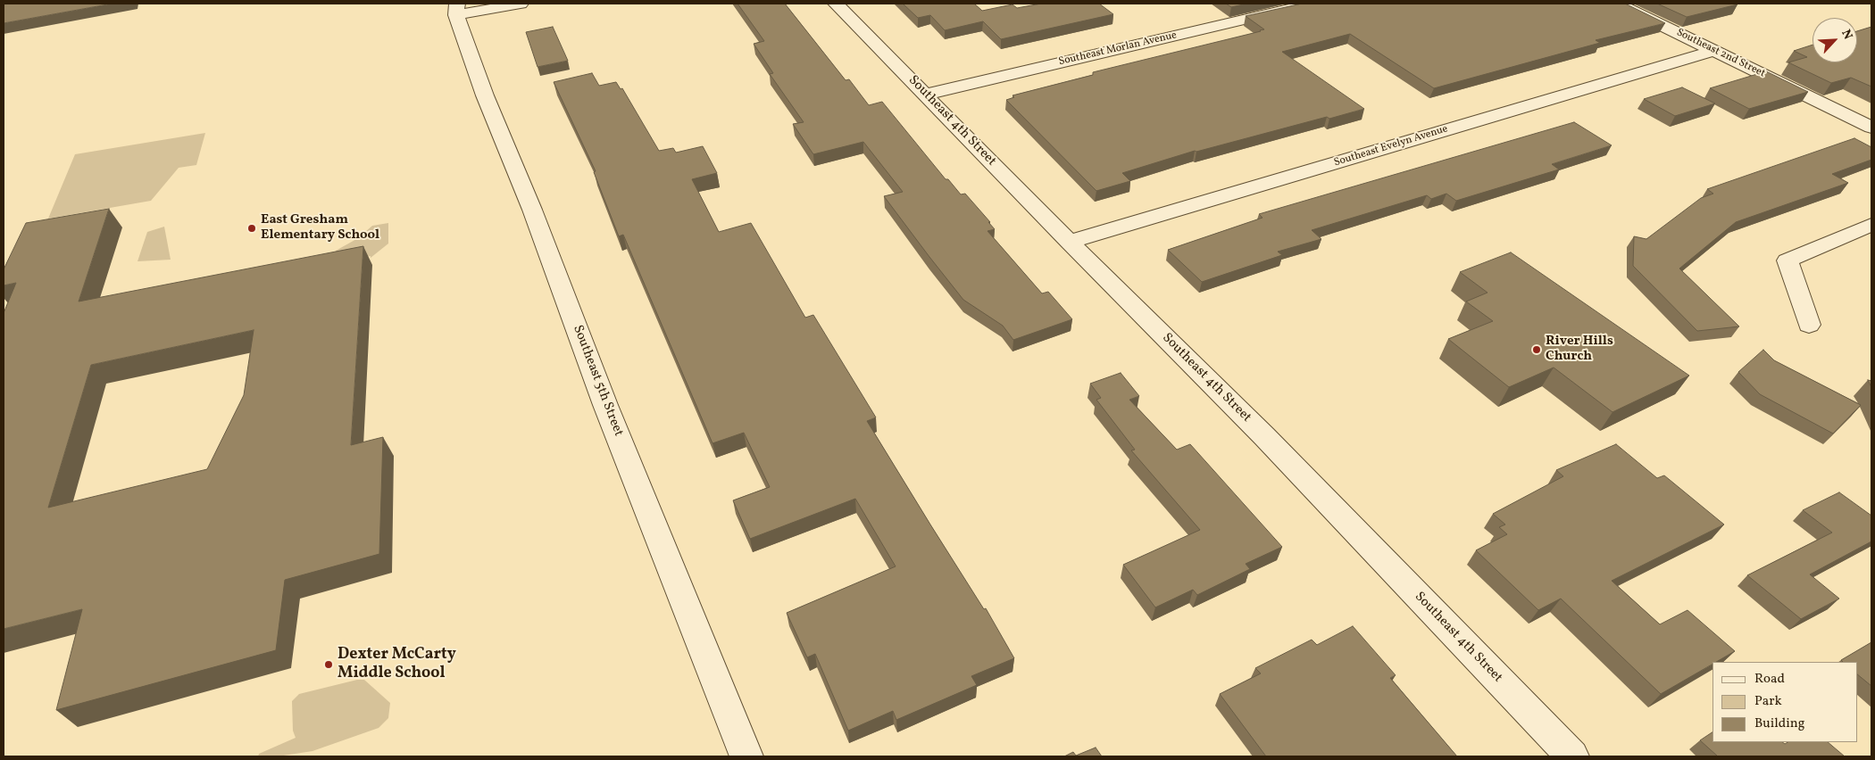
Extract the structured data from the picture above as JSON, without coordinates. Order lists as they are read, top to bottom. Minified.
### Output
{"streets":{"street":["Southeast Morlan Avenue","Southeast 2nd Street","Southeast 4th Street","Southeast Evelyn Avenue","Southeast 5th Street"]},"crossings":[["Southeast Morlan Avenue","Southeast 4th Street"],["Southeast 2nd Street","Southeast Evelyn Avenue"],["Southeast 4th Street","Southeast Evelyn Avenue"]],"places":["East Gresham Elementary School","River Hills Church","Dexter McCarty Middle School"],"legend":["Road","Park","Building"],"north":"top right"}
